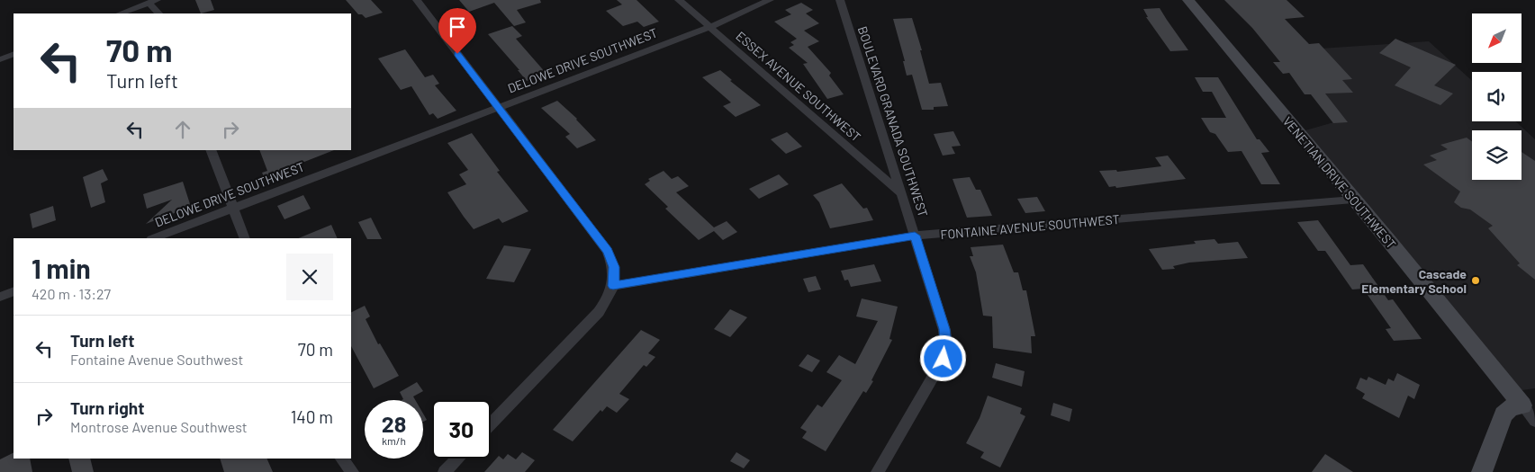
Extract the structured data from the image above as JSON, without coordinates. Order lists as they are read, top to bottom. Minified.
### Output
{"streets":{"street":["DELOWE DRIVE SOUTHWEST","ESSEX AVENUE SOUTHWEST","BOULEVARD GRANADA SOUTHWEST","VENETIAN DRIVE SOUTHWEST","FONTAINE AVENUE SOUTHWEST"]},"crossings":[["DELOWE DRIVE SOUTHWEST","ESSEX AVENUE SOUTHWEST"],["ESSEX AVENUE SOUTHWEST","BOULEVARD GRANADA SOUTHWEST"],["BOULEVARD GRANADA SOUTHWEST","FONTAINE AVENUE SOUTHWEST"],["VENETIAN DRIVE SOUTHWEST","FONTAINE AVENUE SOUTHWEST"]],"places":["Cascade Elementary School"],"north":"bottom left","page":{"turn":["70 m","Turn left"],"heading":["1 min","420 m · 13:27"],"list":[{"name":"Turn left","note":"Fontaine Avenue Southwest","value":"70 m"},{"name":"Turn right","note":"Montrose Avenue Southwest","value":"140 m"}],"speed":"28 km/h","limit":"30"}}
